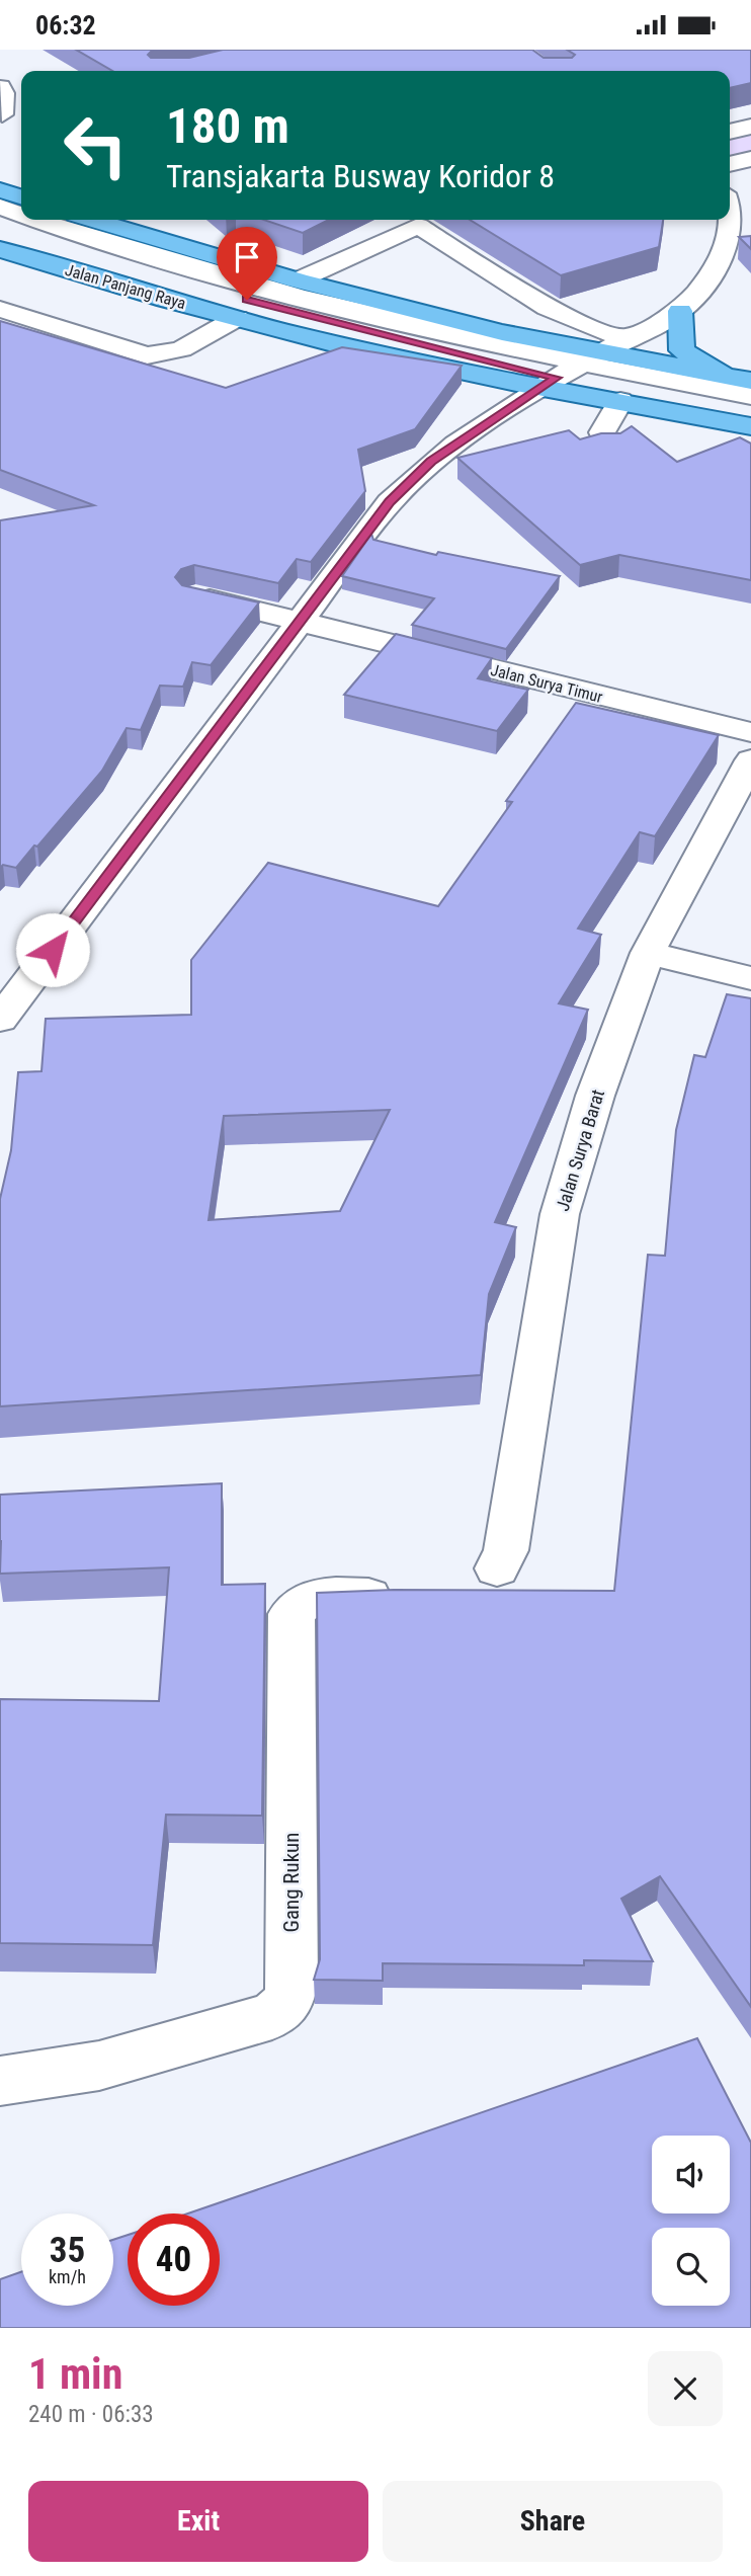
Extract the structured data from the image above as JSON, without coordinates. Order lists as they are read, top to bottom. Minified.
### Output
{"streets":{"main road":["Jalan Panjang Raya"],"street":["Jalan Surya Timur","Jalan Surya Barat","Gang Rukun"]},"page":{"status":"06:32","turn":["180 m","Transjakarta Busway Koridor 8"],"speed":"35 km/h","limit":"40","heading":["1 min","240 m · 06:33"],"buttons":["Exit","Share"]}}
